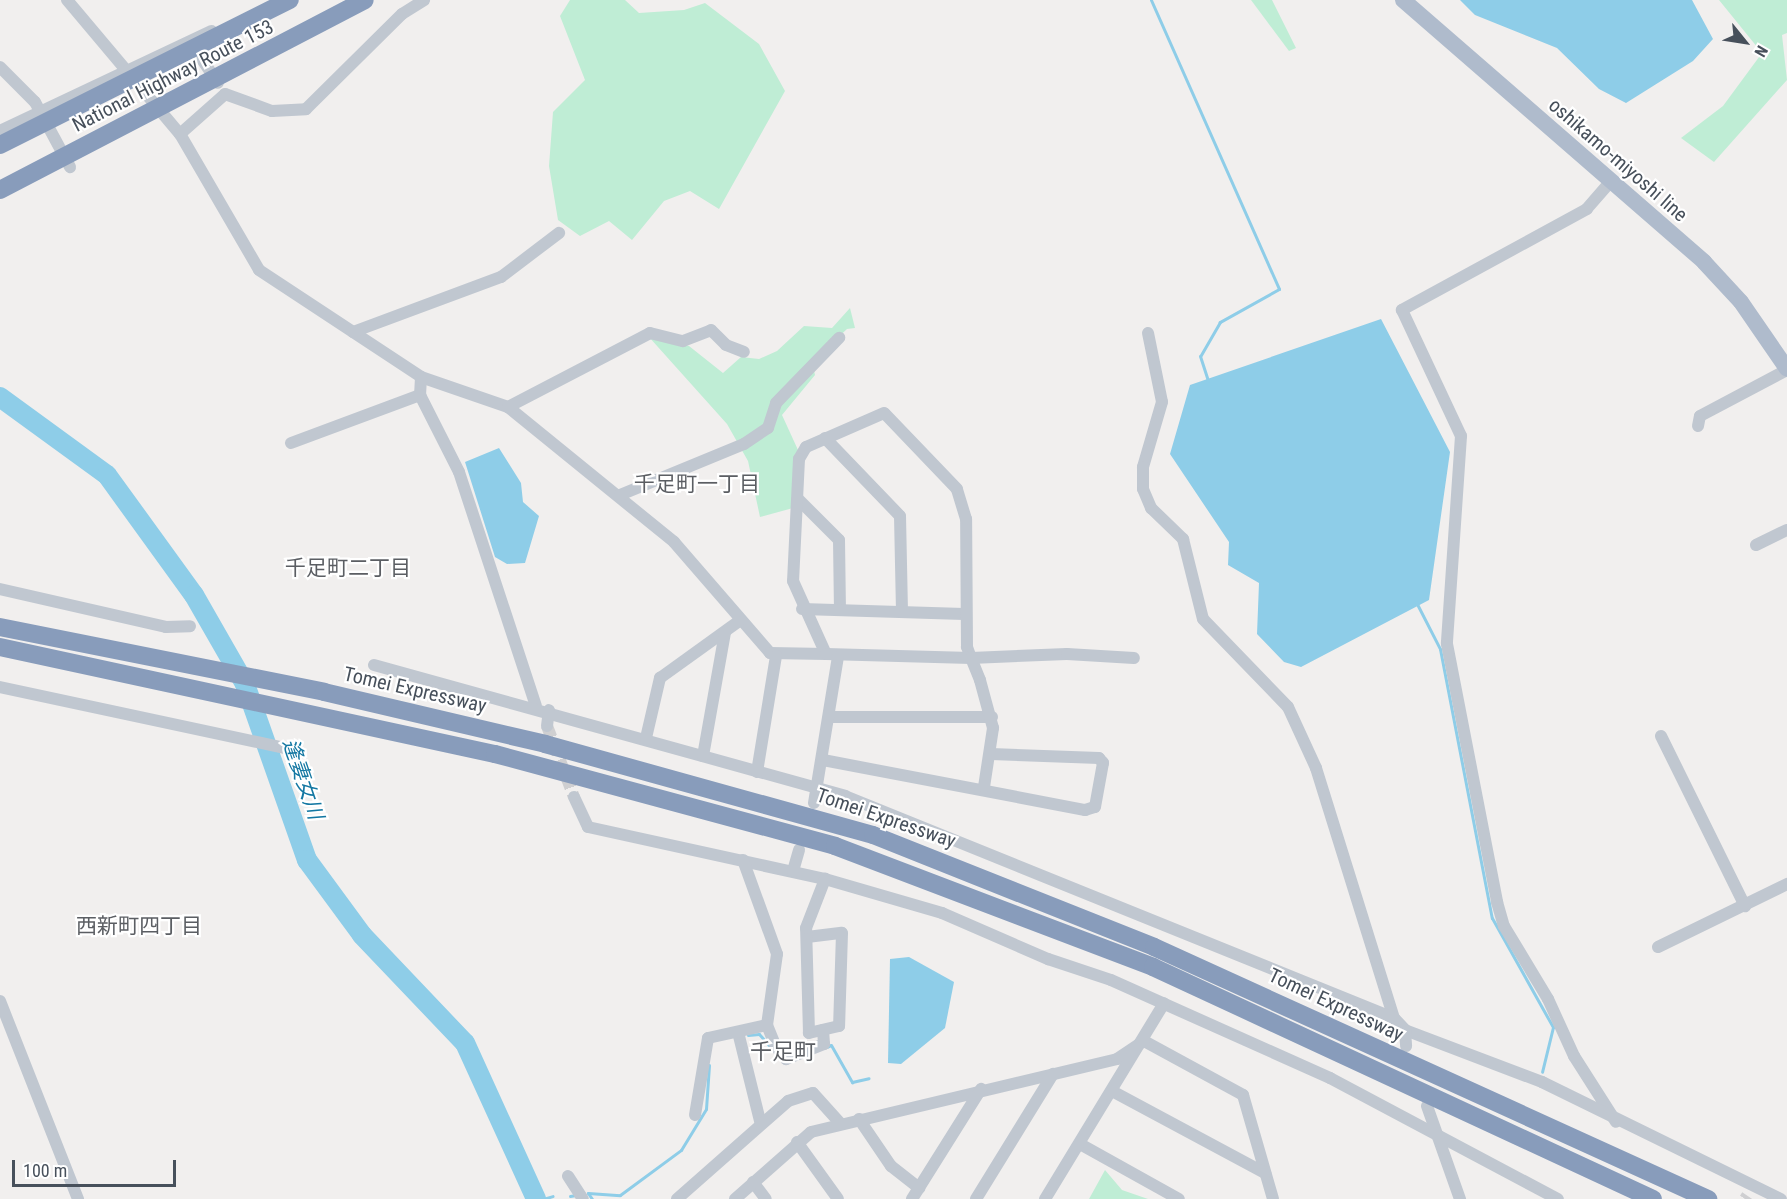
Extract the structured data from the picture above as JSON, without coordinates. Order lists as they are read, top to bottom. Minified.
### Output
{"streets":{"highway":["National Highway Route 153","Tomei Expressway"],"main road":["oshikamo-miyoshi line"]},"districts":["千足町一丁目","千足町二丁目","西新町四丁目","千足町"],"water":["逢妻女川"],"scale_bar":"100 m","north":"bottom right"}
